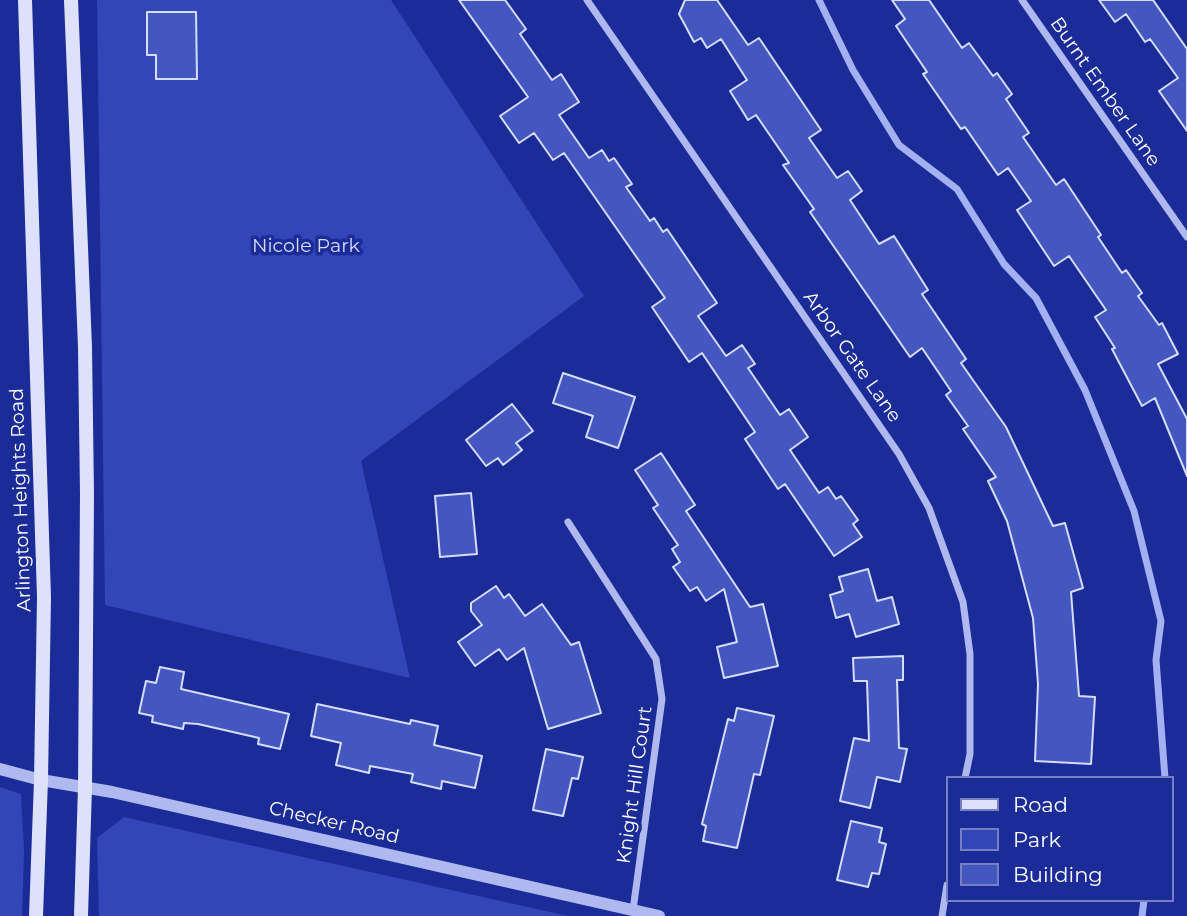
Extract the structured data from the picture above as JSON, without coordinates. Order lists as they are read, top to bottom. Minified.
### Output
{"streets":{"main road":["Arlington Heights Road"],"street":["Burnt Ember Lane","Arbor Gate Lane","Knight Hill Court","Checker Road"]},"crossings":[["Arlington Heights Road","Checker Road"],["Knight Hill Court","Checker Road"]],"parks":["Nicole Park"],"legend":["Road","Park","Building"]}
